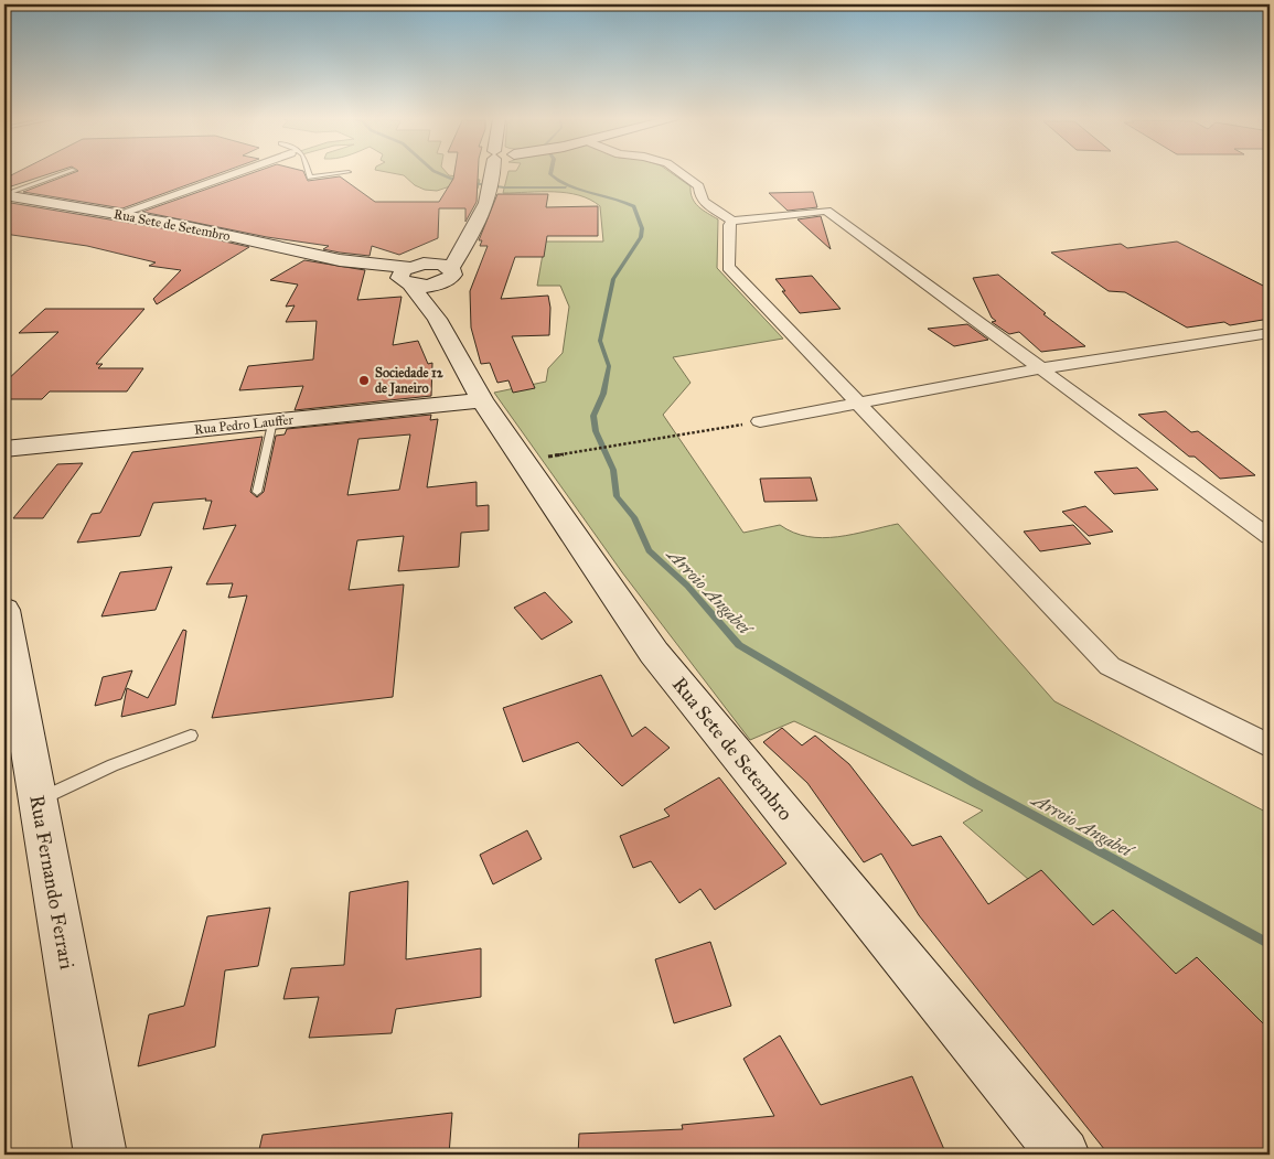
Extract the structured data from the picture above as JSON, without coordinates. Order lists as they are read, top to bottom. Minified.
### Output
{"streets":{"main road":["Rua Sete de Setembro","Rua Pedro Lauffer","Rua Fernando Ferrari"]},"crossings":[["Rua Sete de Setembro","Rua Pedro Lauffer"]],"water":["Arroio Angabeí"],"places":["Sociedade 12 de Janeiro"]}
